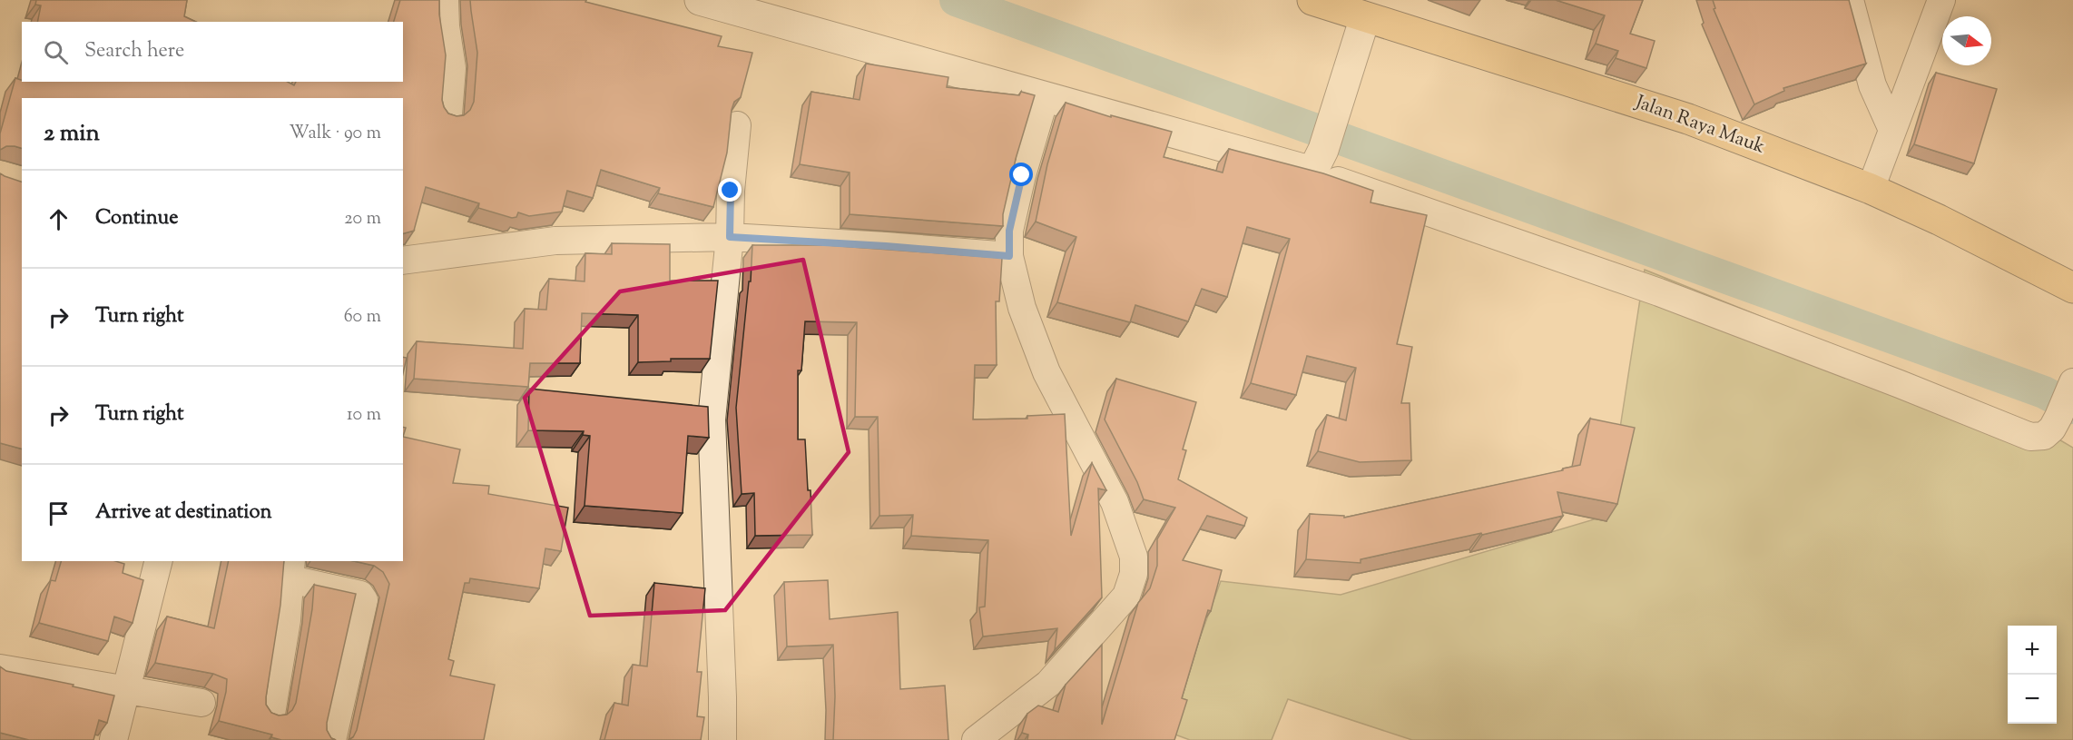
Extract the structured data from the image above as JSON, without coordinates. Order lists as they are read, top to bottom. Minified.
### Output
{"streets":{"main road":["Jalan Raya Mauk"]},"north":"right","page":{"search":"Search here","heading":["2 min","Walk · 90 m"],"list":[["Continue","20 m"],["Turn right","60 m"],["Turn right","10 m"],"Arrive at destination"],"map_buttons":["+","−"]}}
